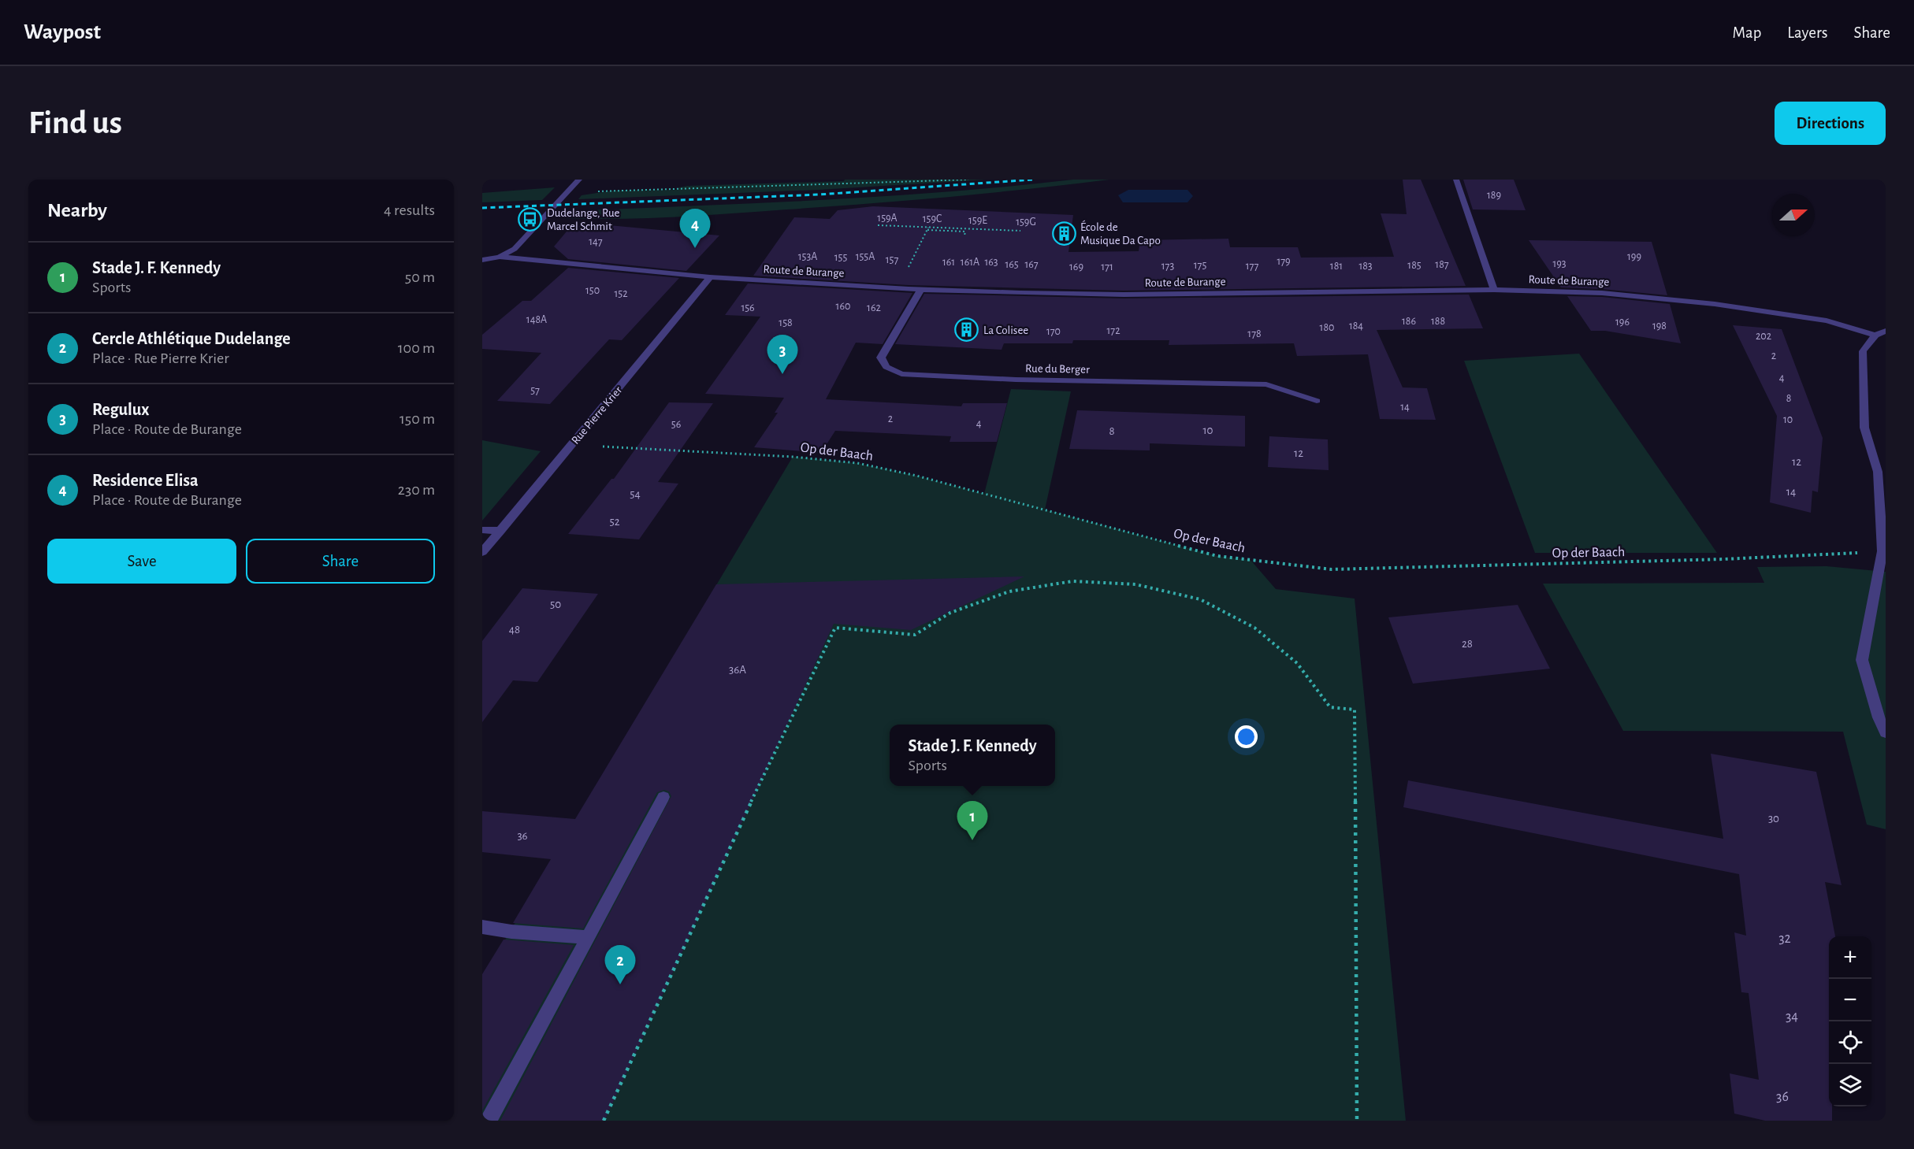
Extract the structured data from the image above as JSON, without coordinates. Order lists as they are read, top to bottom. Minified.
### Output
{"streets":{"street":["Route de Burange","Rue du Berger","Rue Pierre Krier"],"path":["Op der Baach"]},"crossings":[["Route de Burange","Rue du Berger"],["Route de Burange","Rue Pierre Krier"],["Rue Pierre Krier","Op der Baach"]],"places":{"bus stop":["Dudelange, Rue Marcel Schmit"],"building":["École de Musique Da Capo","La Colisee"]},"house_numbers":["189","159A","159C","159E","159G","147","153A","155A","199","155","157","179","161","161A","163","193","165","167","187","175","185","173","177","181","183","169","171","150","152","160","156","162","148A","186","188","196","158","184","198","180","172","170","178","202","2","4","57","8","14","2","10","4","56","10","8","12","12","14","54","52","50","48","28","36A","30","36","32","34","36"],"north":"right","page":{"header":"Waypost","nav":["Map","Layers","Share"],"buttons":["Directions",["Save","Share"]],"title":"Find us","heading":["Nearby","4 results"],"pins":["4","3","1","2"],"list":[{"mark":"1","name":"Stade J. F. Kennedy","note":"Sports","value":"50 m"},{"mark":"2","name":"Cercle Athlétique Dudelange","note":"Place · Rue Pierre Krier","value":"100 m"},{"mark":"3","name":"Regulux","note":"Place · Route de Burange","value":"150 m"},{"mark":"4","name":"Residence Elisa","note":"Place · Route de Burange","value":"230 m"}],"popup":["Stade J. F. Kennedy","Sports"],"map_buttons":["+","−"]}}
